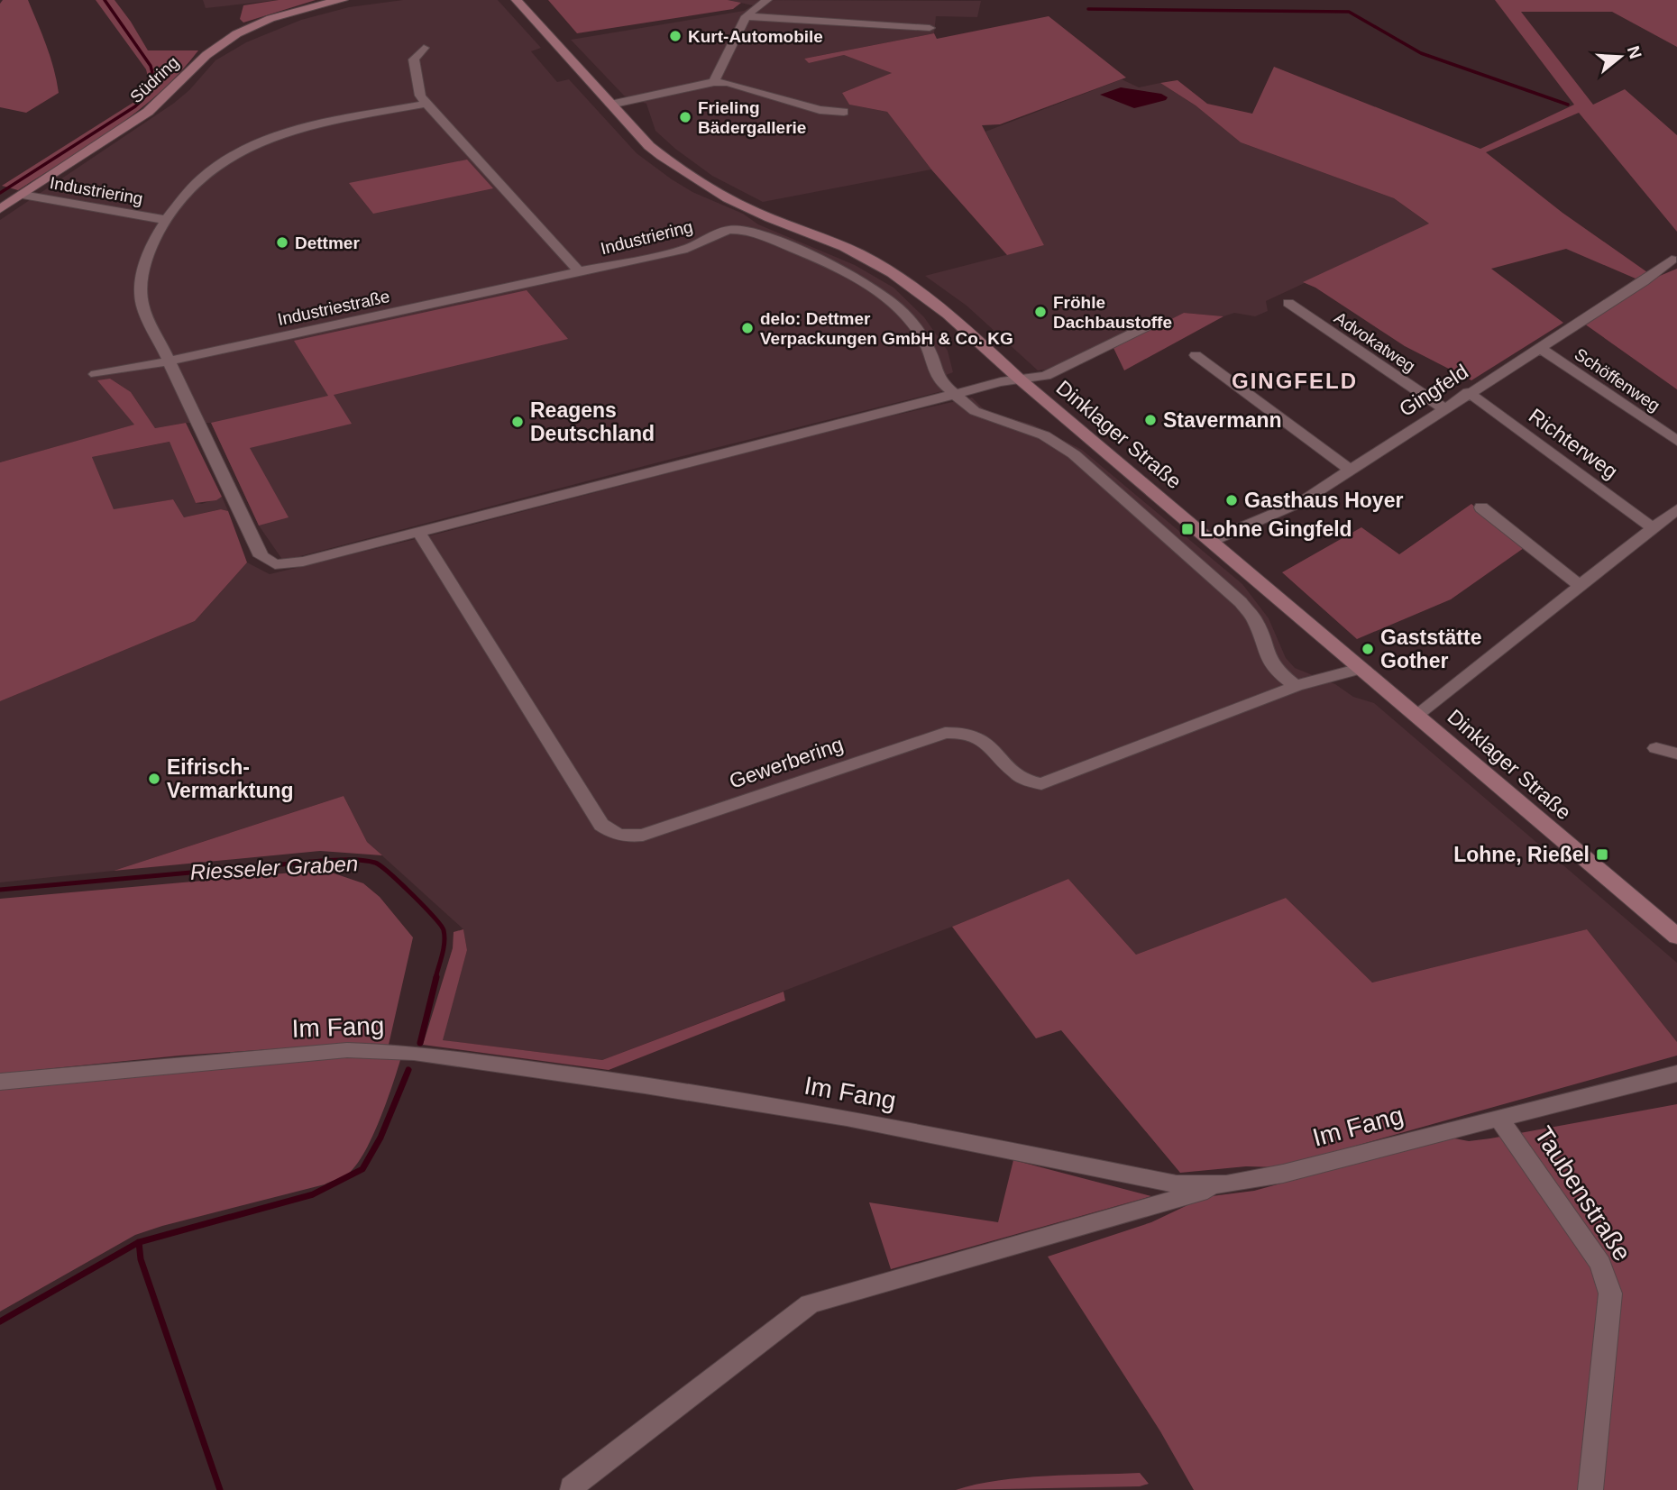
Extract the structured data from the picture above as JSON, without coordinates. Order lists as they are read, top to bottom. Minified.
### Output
{"streets":{"main road":["Südring","Dinklager Straße"],"street":["Industriering","Industriestraße","Advokatweg","Schöffenweg","Gingfeld","Richterweg","Gewerbering","Im Fang","Taubenstraße"]},"crossings":[["Südring","Industriering"],["Industriering","Industriestraße"],["Industriering","Gewerbering"],["Advokatweg","Gingfeld"],["Schöffenweg","Gingfeld"],["Gingfeld","Dinklager Straße"],["Gingfeld","Richterweg"],["Dinklager Straße","Gewerbering"],["Im Fang","Taubenstraße"]],"districts":["GINGFELD"],"water":["Riesseler Graben"],"places":{"other":["Kurt-Automobile","Frieling Bädergallerie","Dettmer","Fröhle Dachbaustoffe","delo: Dettmer Verpackungen GmbH & Co. KG","Stavermann","Reagens Deutschland","Gasthaus Hoyer","Gaststätte Gother","Eifrisch- Vermarktung"],"transit":["Lohne Gingfeld","Lohne, Rießel"]},"north":"right"}
